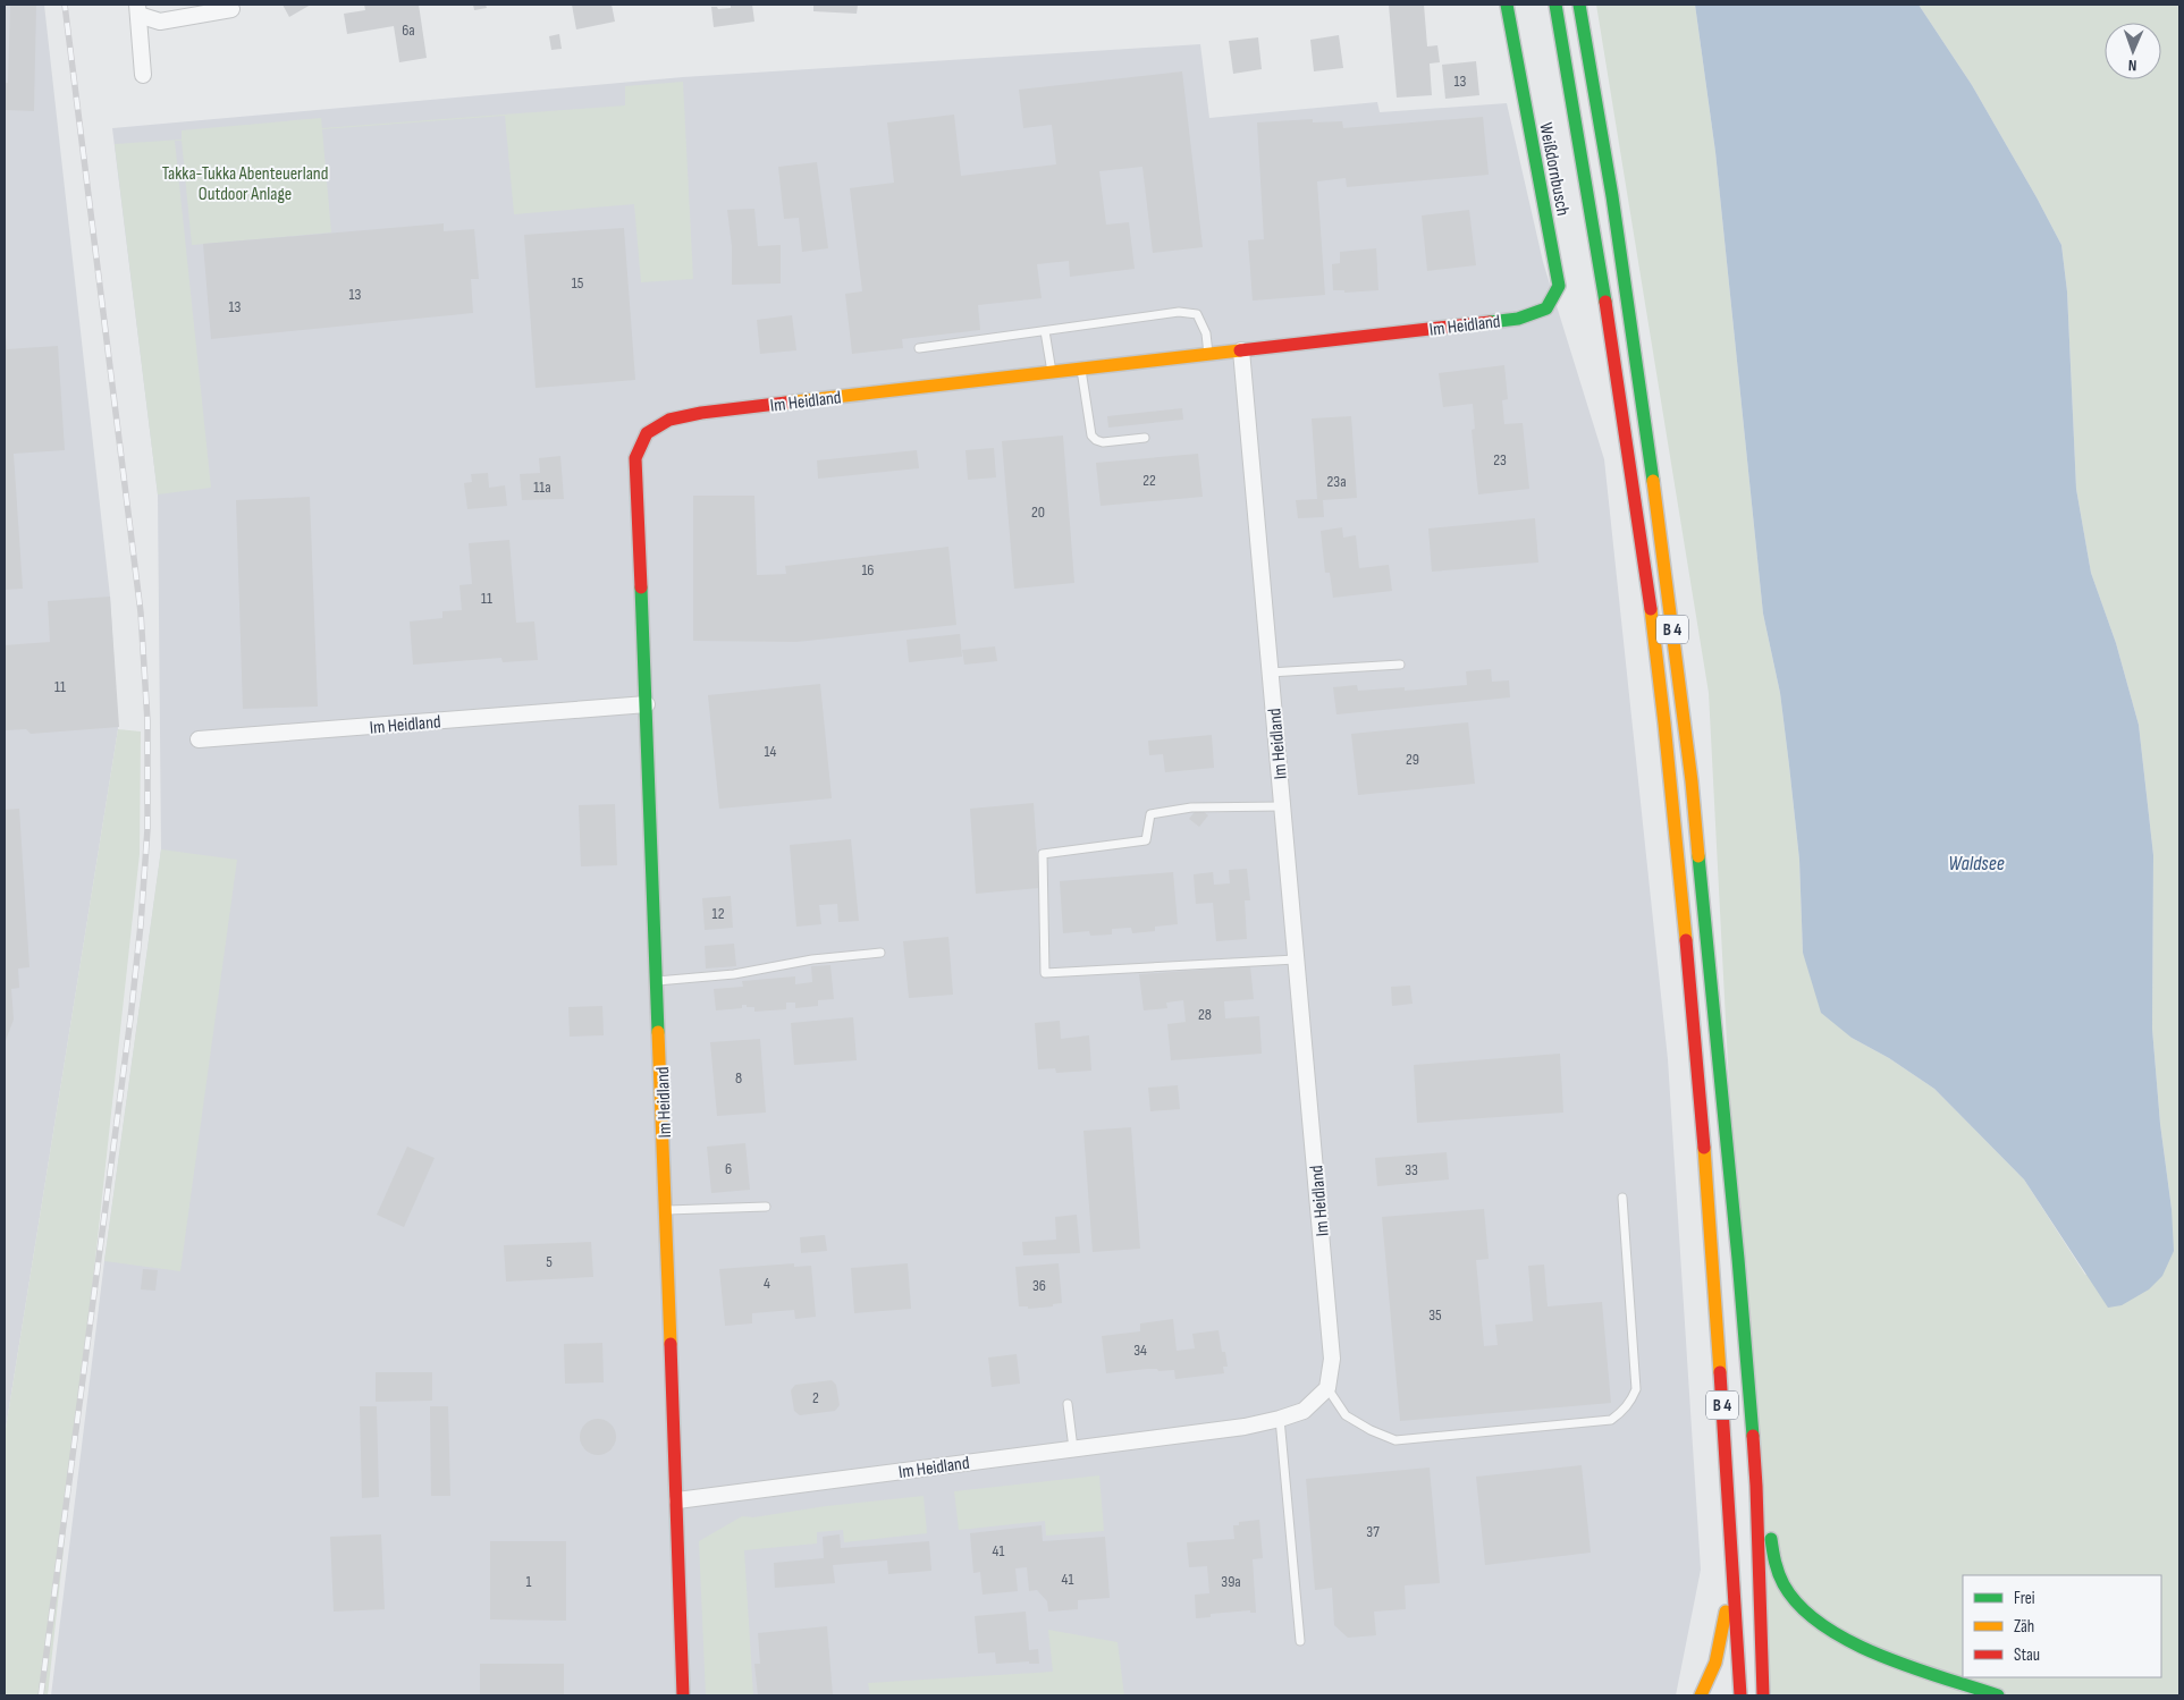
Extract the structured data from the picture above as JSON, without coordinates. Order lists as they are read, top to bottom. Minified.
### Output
{"streets":{"main road":["Weißdornbusch","Im Heidland","B 4"]},"crossings":[["Weißdornbusch","Im Heidland"]],"water":["Waldsee"],"parks":["Takka-Tukka Abenteuerland Outdoor Anlage"],"house_numbers":["6a","13","15","13","13","23","22","23a","11a","20","16","11","11","14","29","12","28","8","6","33","5","4","36","35","34","2","37","41","41","1","39a"],"legend":["Frei","Zäh","Stau"],"north":"bottom"}
